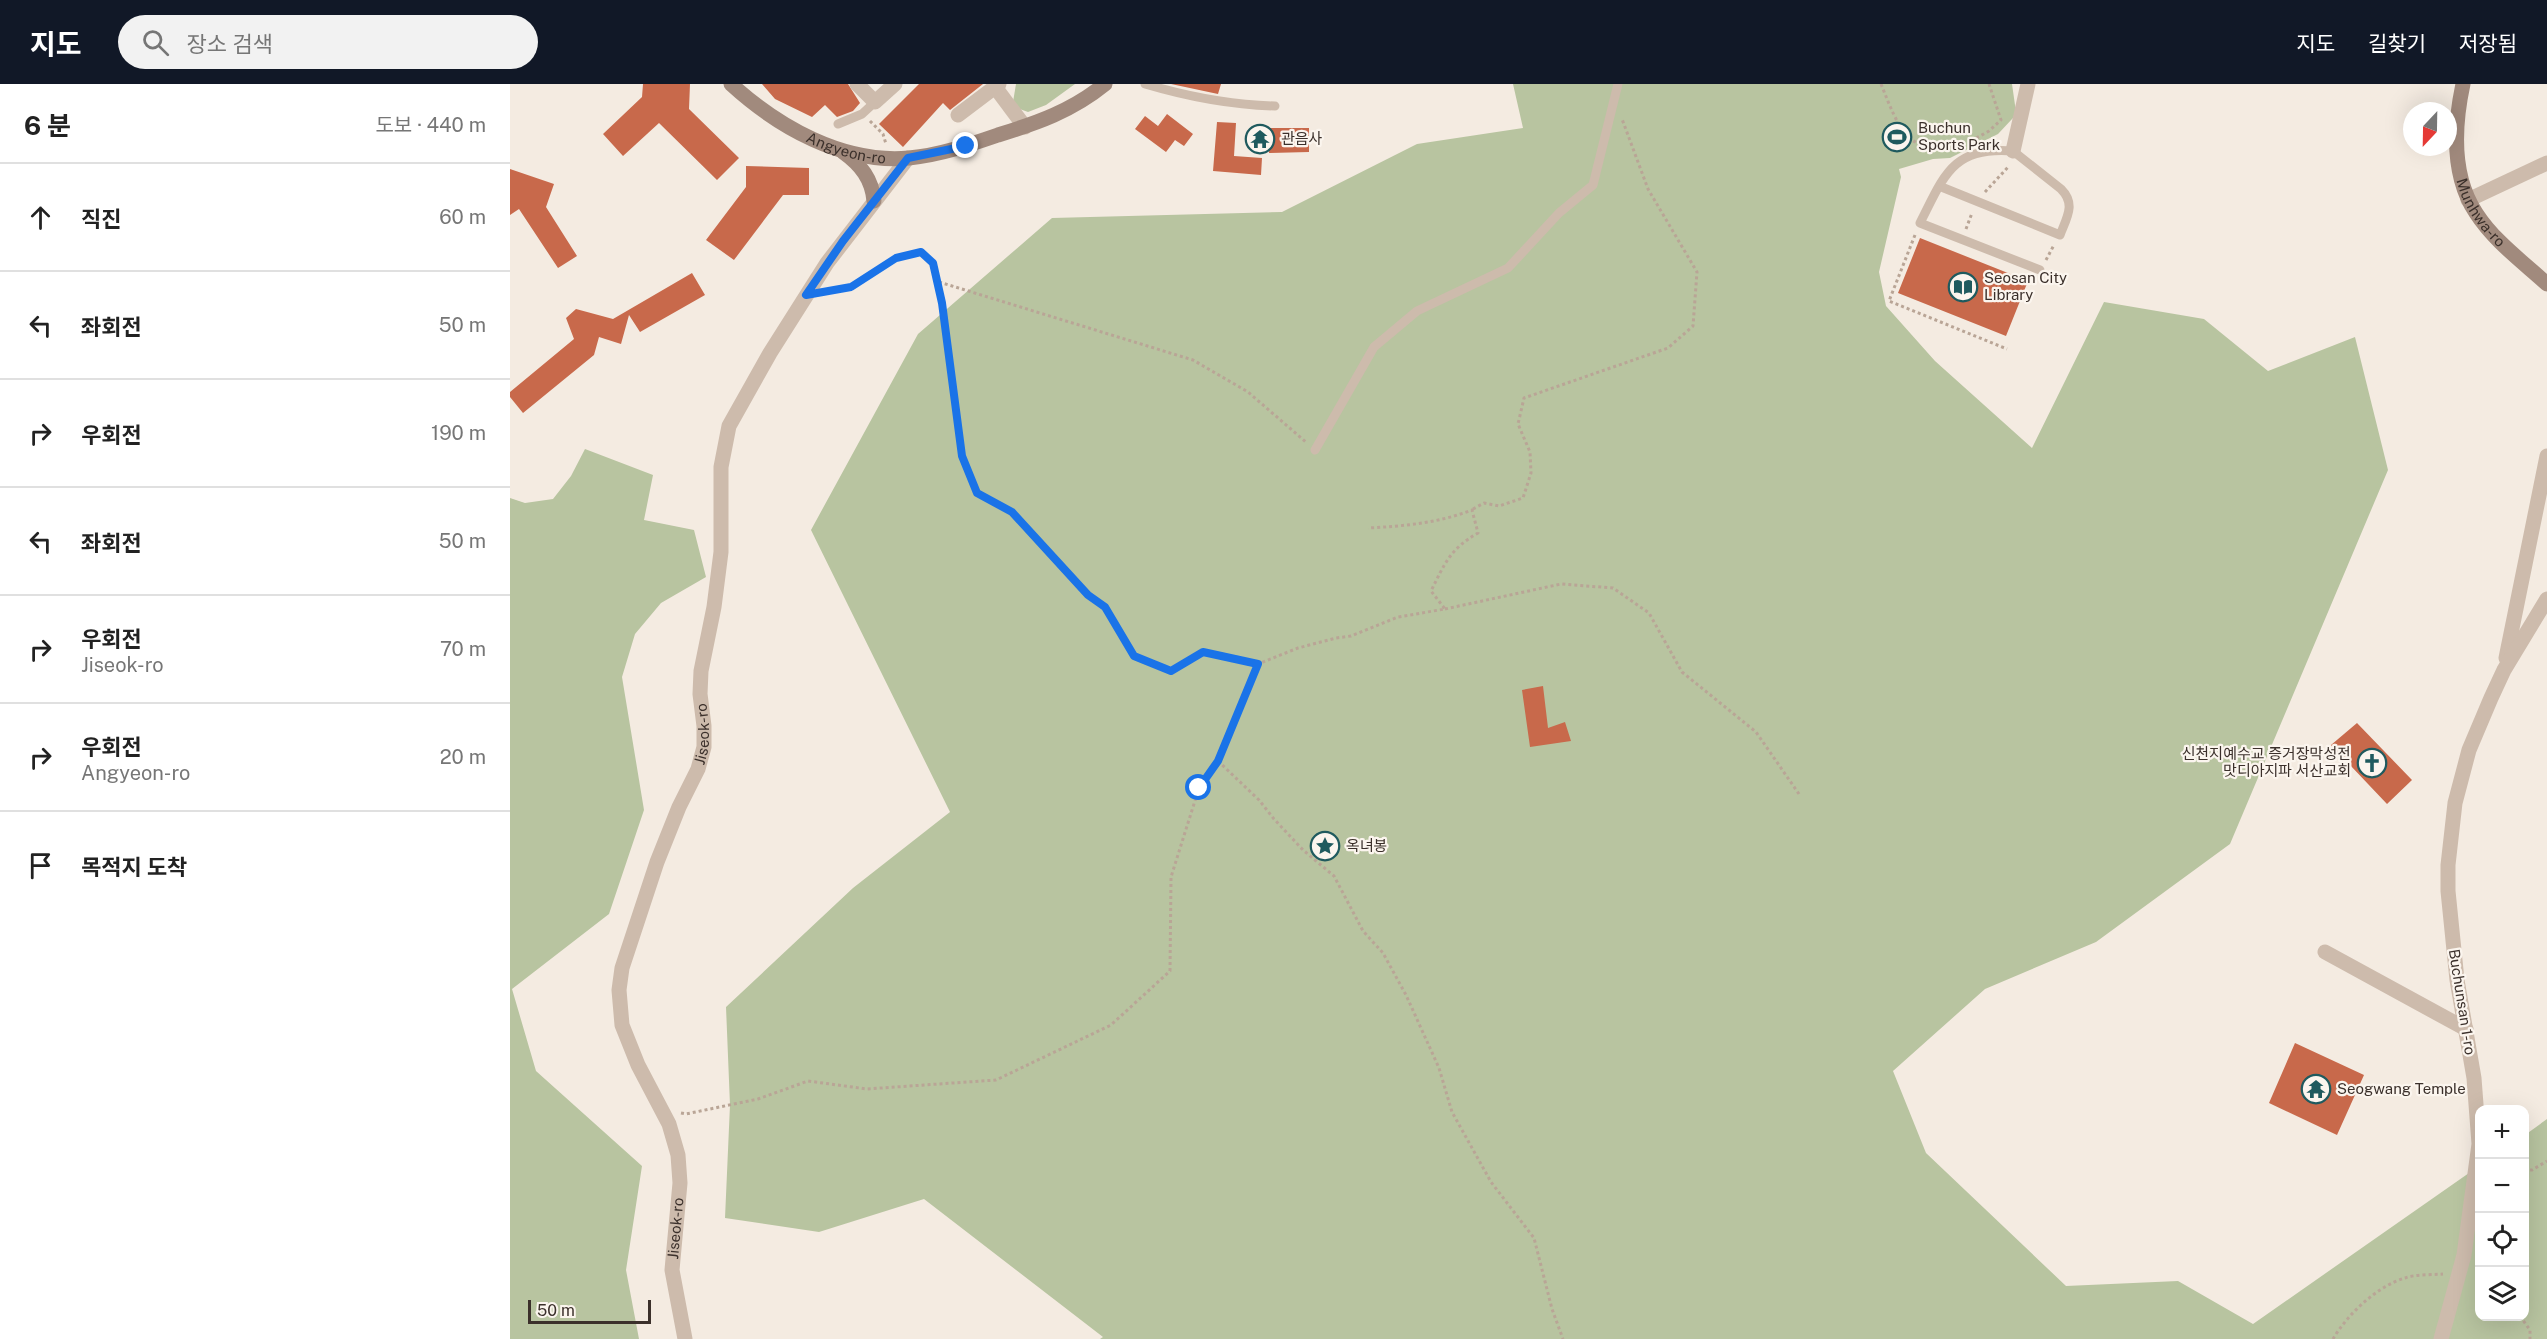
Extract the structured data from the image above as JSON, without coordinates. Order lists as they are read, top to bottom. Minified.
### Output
{"streets":{"street":["Angyeon-ro","Munhwa-ro","Jiseok-ro","Buchunsan 1-ro"]},"crossings":[["Angyeon-ro","Jiseok-ro"]],"places":{"sports":["Buchun Sports Park"],"temple":["관음사","Seogwang Temple"],"library":["Seosan City Library"],"church":["신천지예수교 증거장막성전 맛디아지파 서산교회"],"place":["옥녀봉"]},"scale_bar":"50 m","north":"bottom","page":{"header":"지도","search":"장소 검색","nav":["지도","길찾기","저장됨"],"heading":["6 분","도보 · 440 m"],"list":[["직진","60 m"],["좌회전","50 m"],["우회전","190 m"],["좌회전","50 m"],["우회전","Jiseok-ro","70 m"],["우회전","Angyeon-ro","20 m"],"목적지 도착"],"map_buttons":["+","−"],"scale":"50 m"}}
